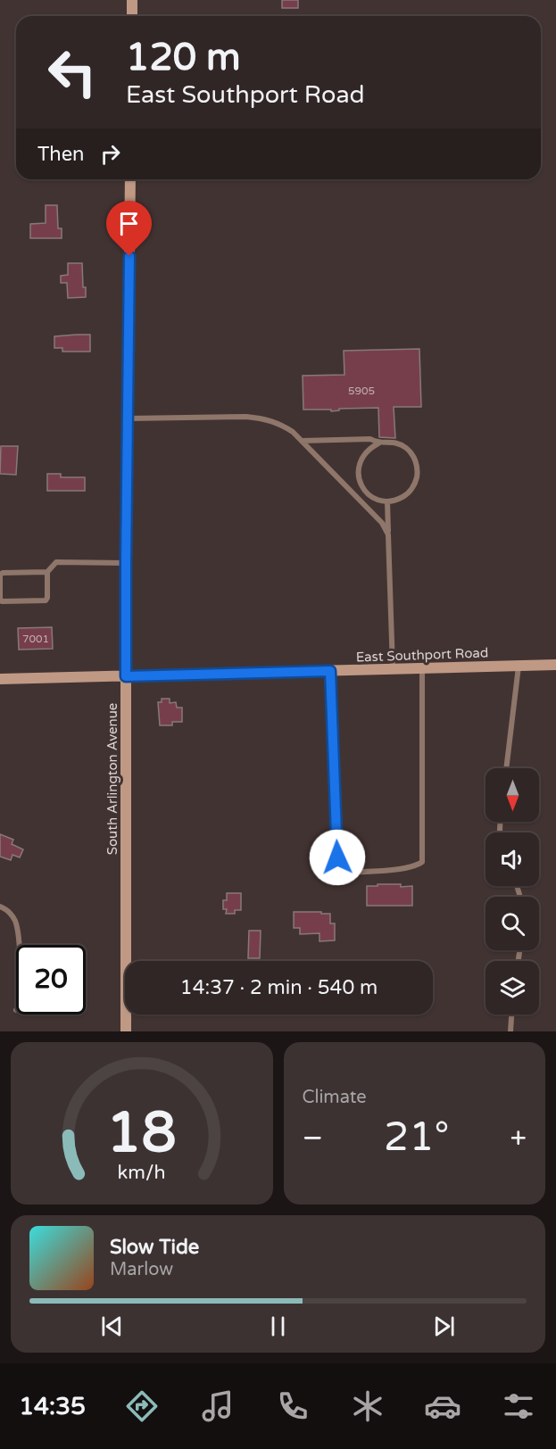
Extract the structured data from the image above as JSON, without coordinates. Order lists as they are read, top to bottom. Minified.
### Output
{"streets":{"main road":["East Southport Road","South Arlington Avenue"]},"crossings":[["East Southport Road","South Arlington Avenue"]],"house_numbers":["5905","7001"],"north":"bottom","page":{"turn":["120 m","East Southport Road"],"then":"Then","limit":"20","trip":"14:37 · 2 min · 540 m","tile":"Climate","heat":["−","21°","+"],"song":["Slow Tide","Marlow"],"tabs":"14:35","gauge":["18","km/h"]}}
